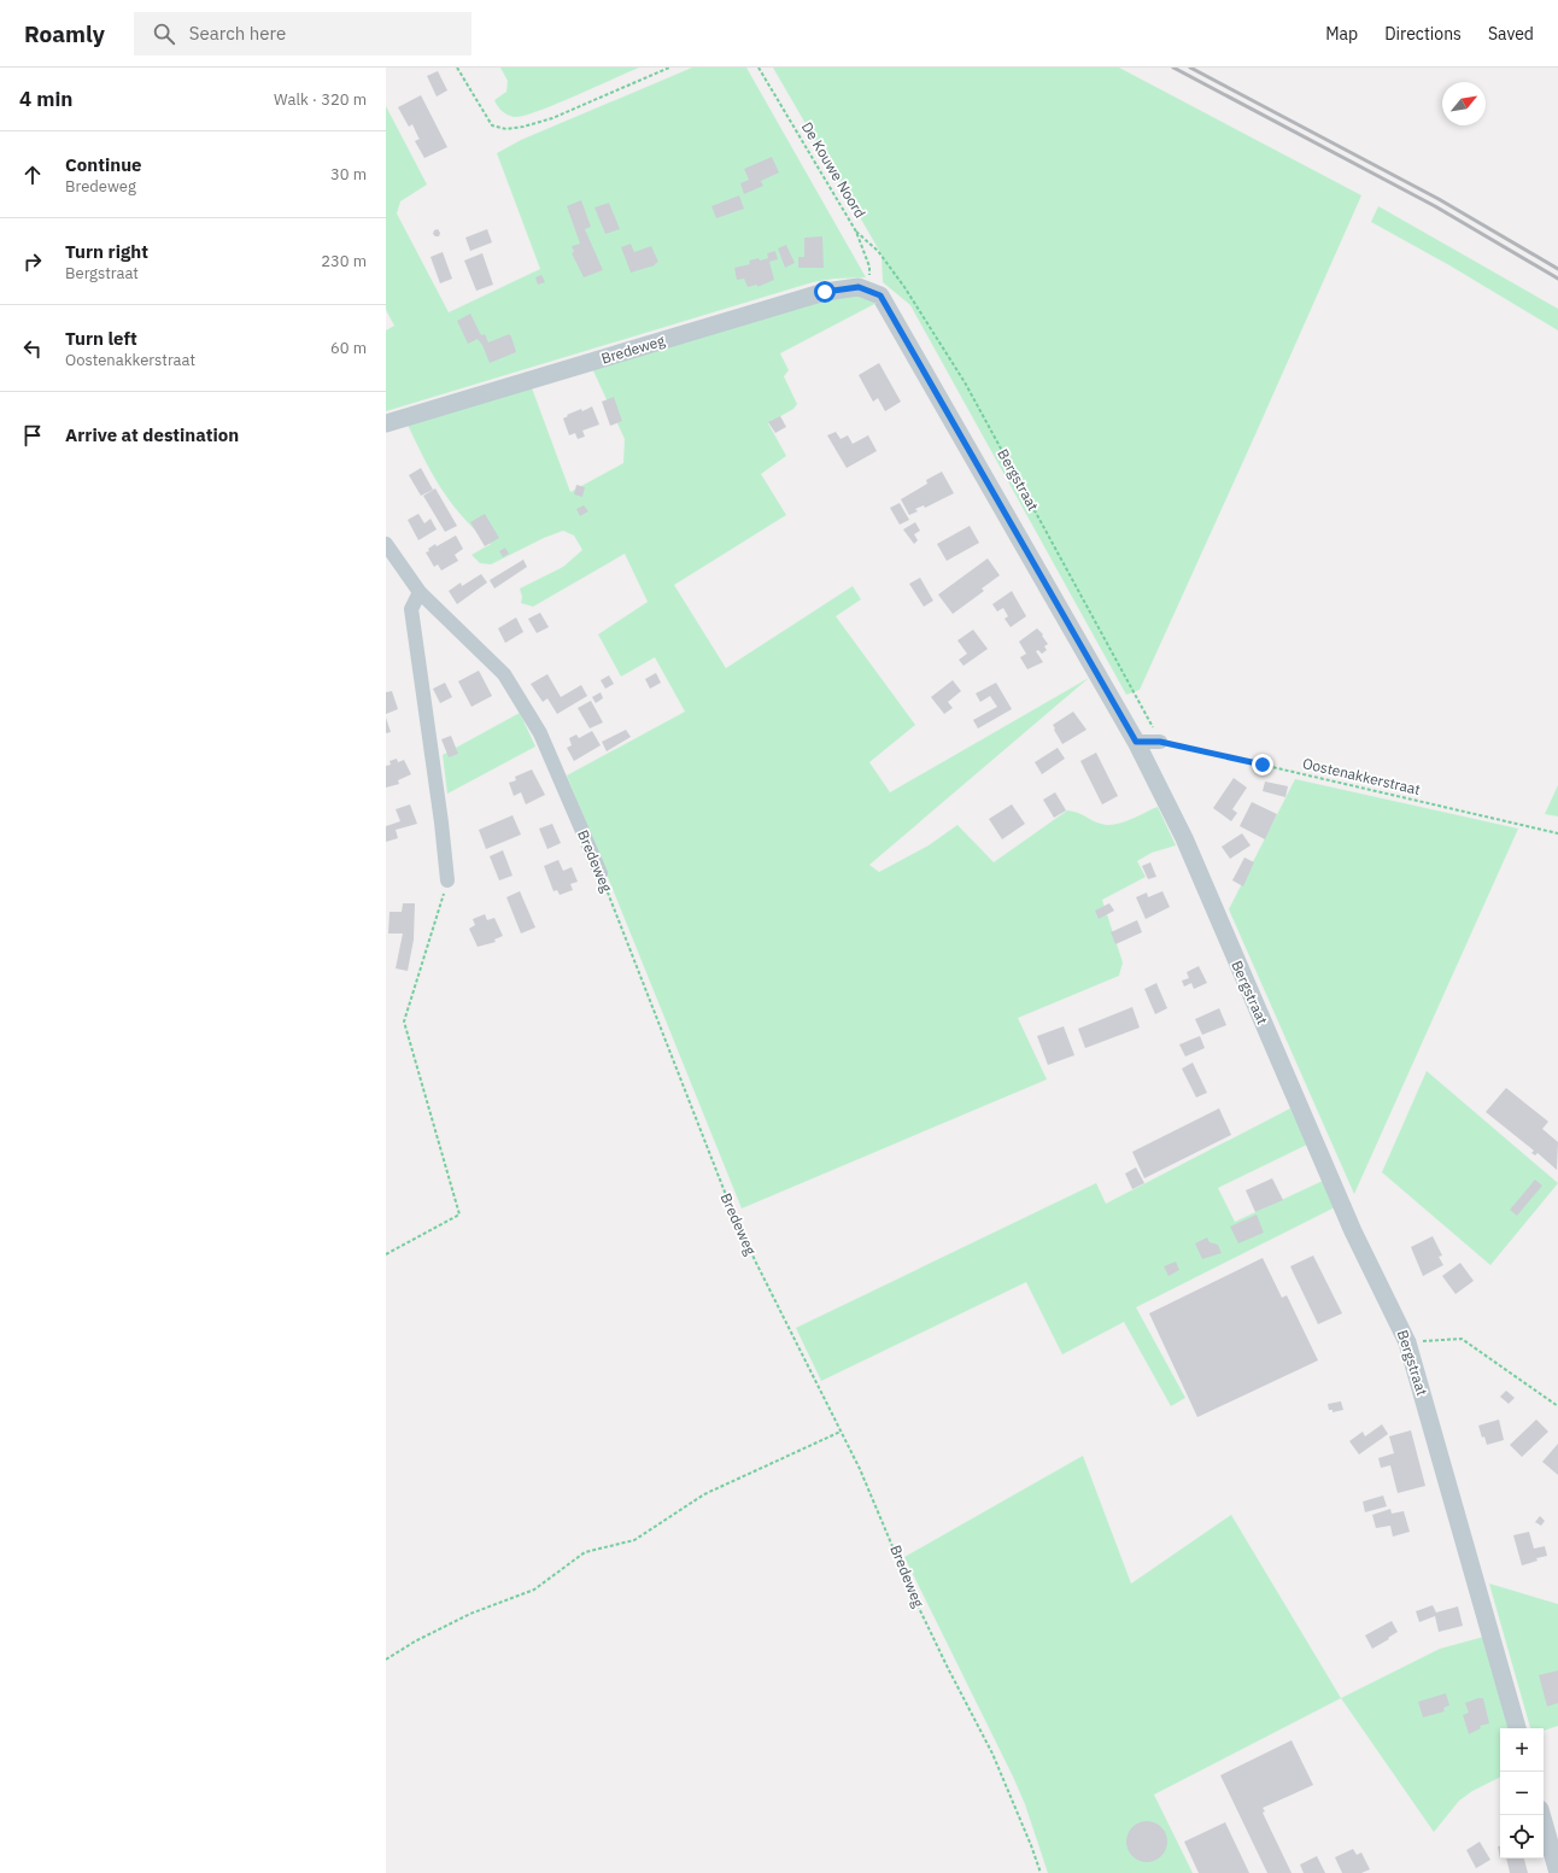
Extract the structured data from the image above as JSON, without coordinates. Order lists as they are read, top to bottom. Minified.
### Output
{"streets":{"street":["Bredeweg","Bergstraat"],"path":["De Kouwe Noord","Oostenakkerstraat"]},"crossings":[["De Kouwe Noord","Bredeweg"],["De Kouwe Noord","Bergstraat"],["Bredeweg","Bergstraat"],["Bergstraat","Oostenakkerstraat"]],"north":"top right","page":{"header":"Roamly","search":"Search here","nav":["Map","Directions","Saved"],"heading":["4 min","Walk · 320 m"],"list":[["Continue","Bredeweg","30 m"],["Turn right","Bergstraat","230 m"],["Turn left","Oostenakkerstraat","60 m"],"Arrive at destination"],"map_buttons":["+","−"]}}
